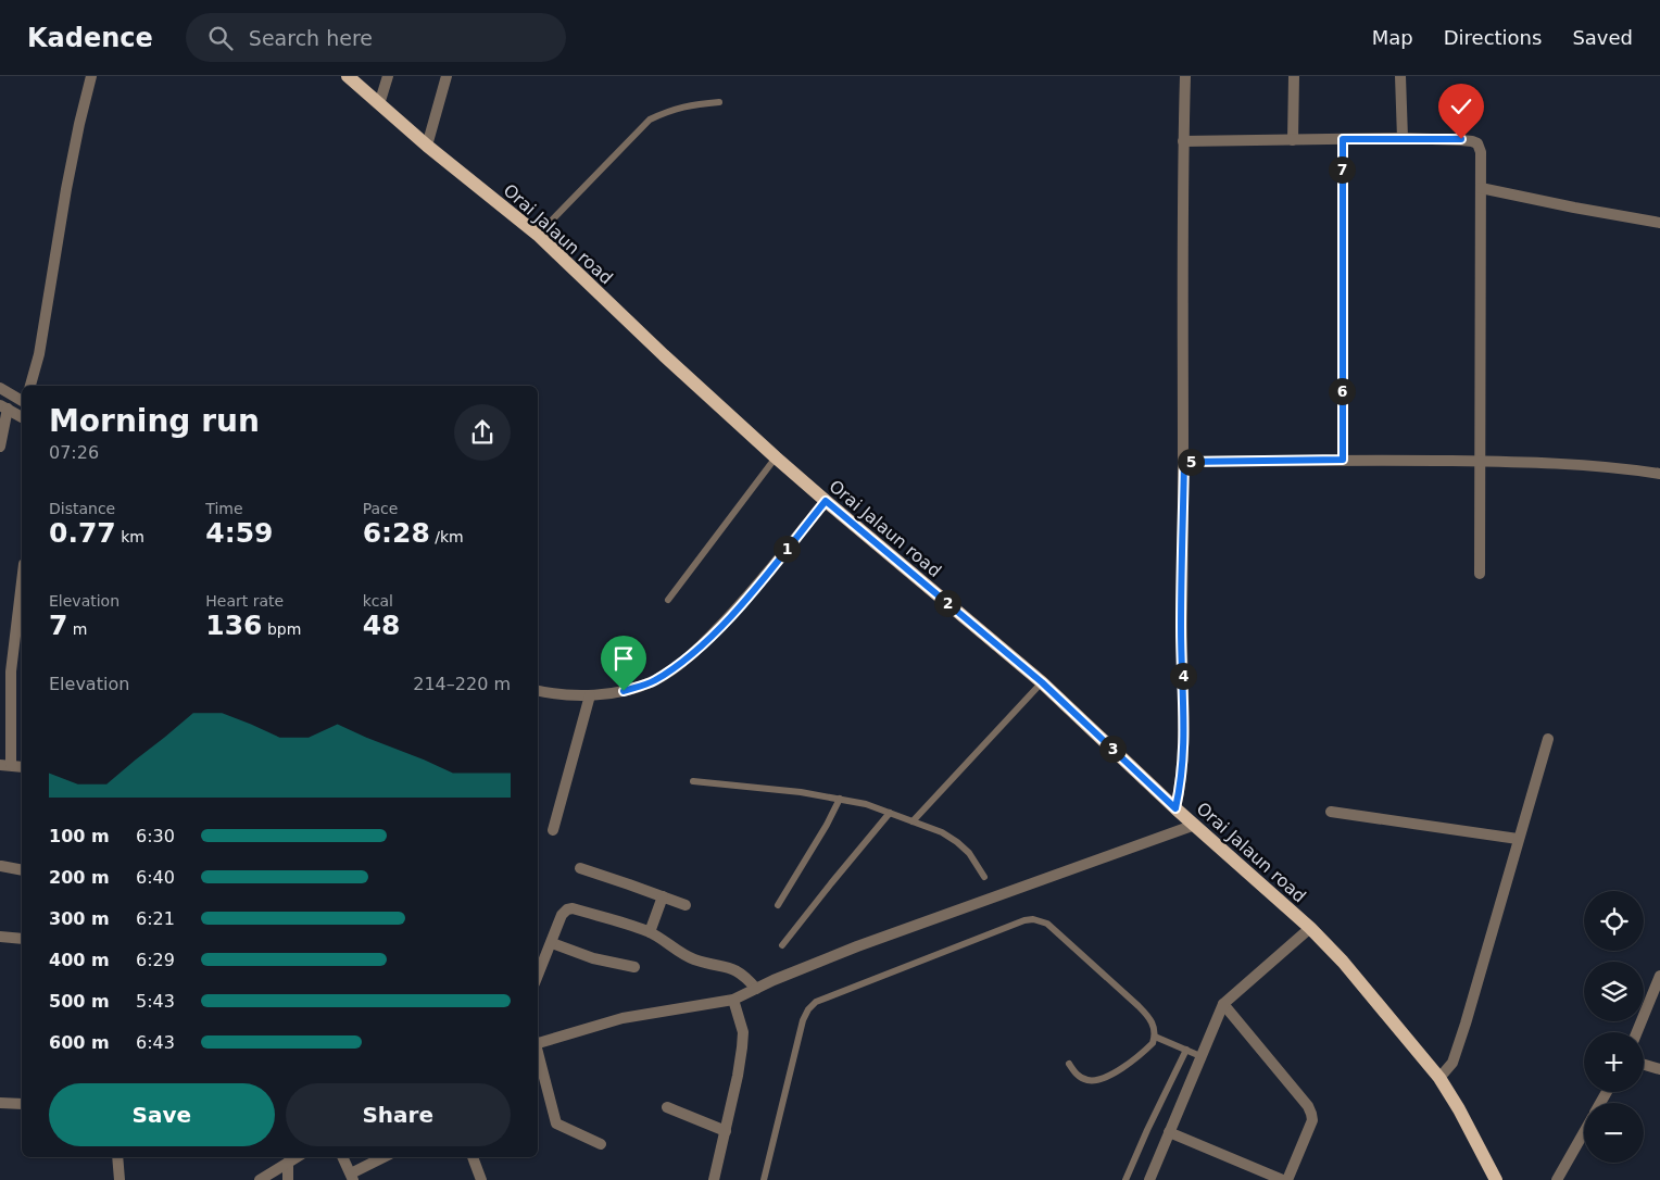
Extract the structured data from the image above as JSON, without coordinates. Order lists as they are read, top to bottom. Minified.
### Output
{"streets":{"main road":["Orai Jalaun road"]},"page":{"header":"Kadence","search":"Search here","nav":["Map","Directions","Saved"],"pins":["7","6","5","1","2","4","3"],"heading":["Morning run","07:26"],"stats":[["Distance","0.77 km"],["Time","4:59"],["Pace","6:28 /km"],["Elevation","7 m"],["Heart rate","136 bpm"],["kcal","48"]],"chart":["Elevation","214–220 m"],"list":[{"name":"100 m","note":"6:30"},{"name":"200 m","note":"6:40"},{"name":"300 m","note":"6:21"},{"name":"400 m","note":"6:29"},{"name":"500 m","note":"5:43"},{"name":"600 m","note":"6:43"}],"map_buttons":["+","−"],"buttons":["Save","Share"]}}
